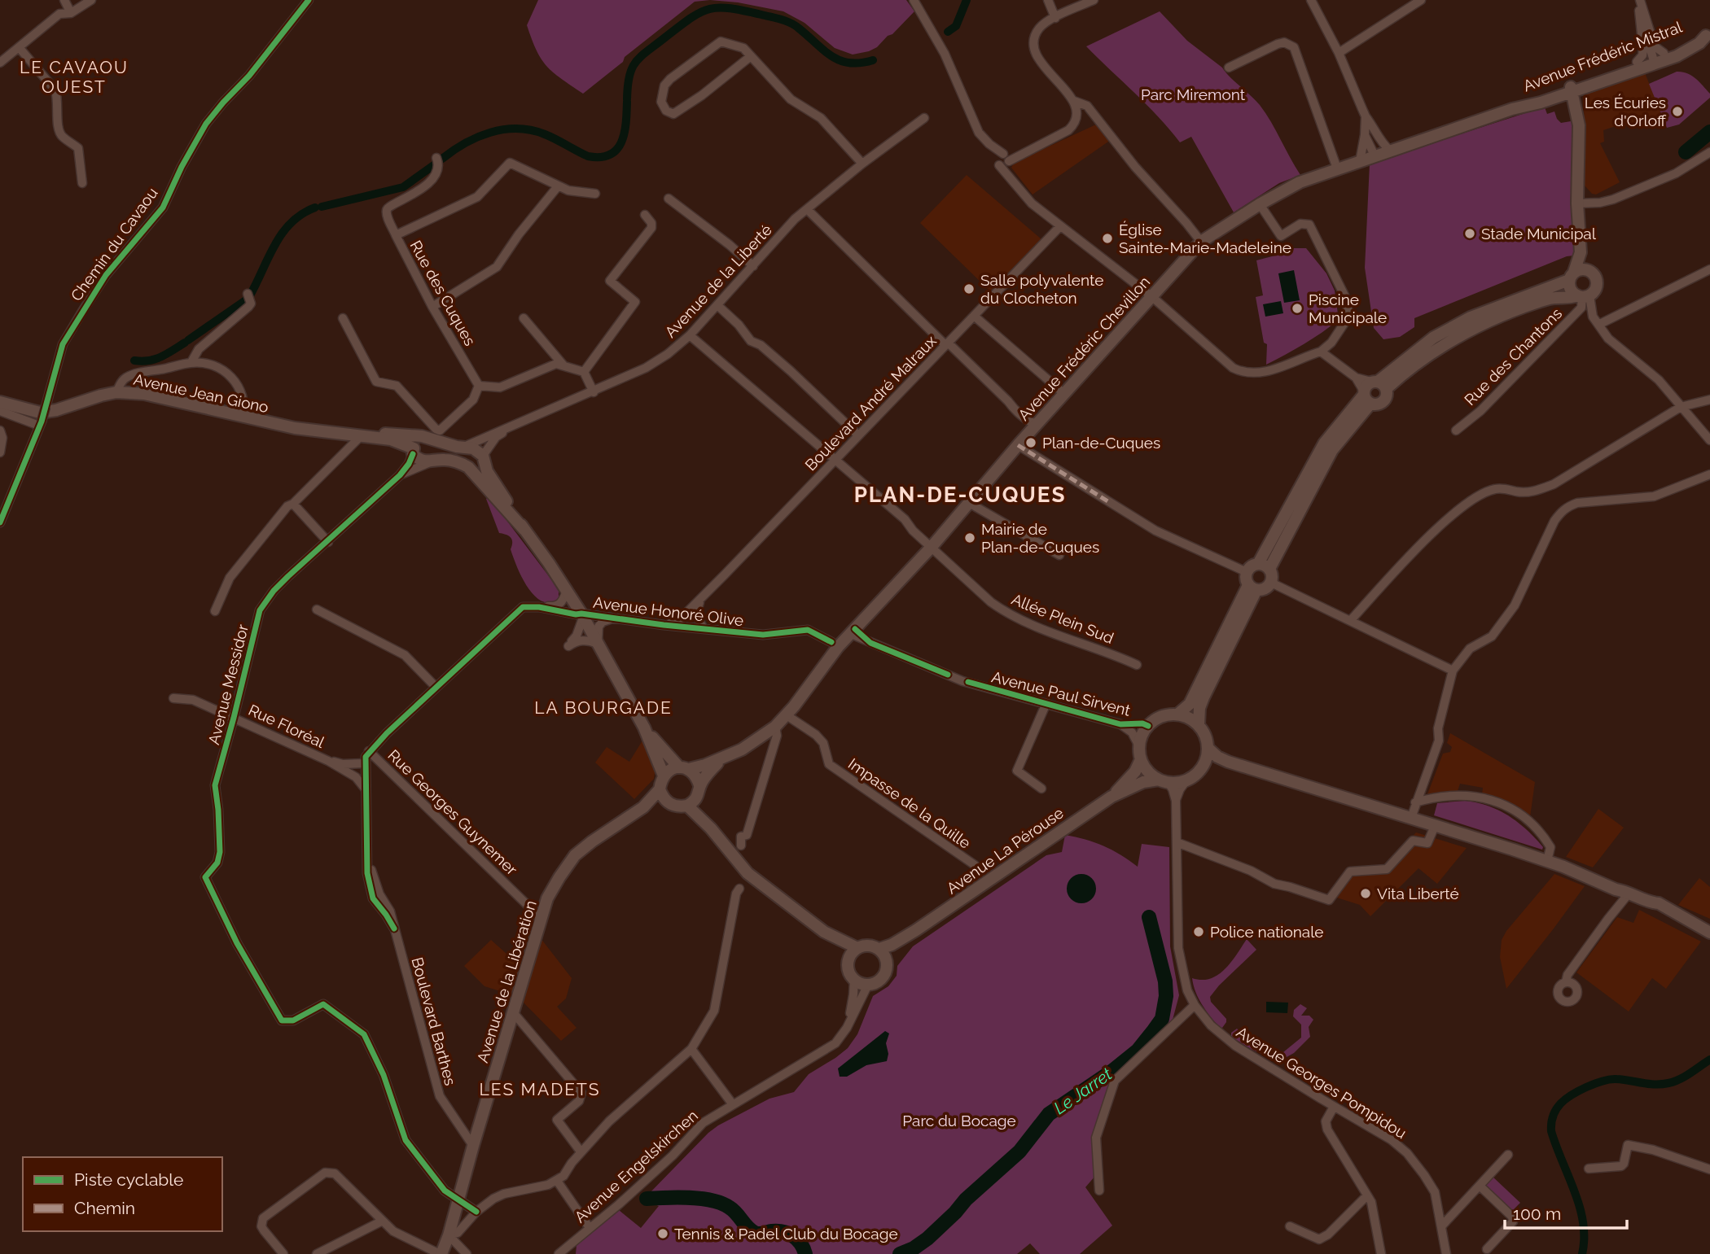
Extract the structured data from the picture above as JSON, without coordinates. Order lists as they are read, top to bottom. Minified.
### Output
{"streets":{"street":["Avenue Frédéric Mistral","Chemin du Cavaou","Avenue de la Liberté","Rue des Cuques","Avenue Frédéric Chevillon","Rue des Chantons","Avenue Jean Giono","Boulevard André Malraux","Avenue Honoré Olive","Allée Plein Sud","Avenue Messidor","Avenue Paul Sirvent","Rue Floréal","Impasse de la Quille","Rue Georges Guynemer","Avenue La Pérouse","Avenue de la Libération","Boulevard Barthes","Avenue Georges Pompidou","Avenue Engelskirchen"]},"crossings":[["Avenue Frédéric Mistral","Avenue Frédéric Chevillon"],["Chemin du Cavaou","Avenue Jean Giono"],["Avenue de la Liberté","Avenue Jean Giono"],["Avenue de la Liberté","Allée Plein Sud"],["Avenue Frédéric Chevillon","Allée Plein Sud"],["Avenue Frédéric Chevillon","Avenue Paul Sirvent"],["Avenue Jean Giono","Avenue Messidor"],["Boulevard André Malraux","Avenue Honoré Olive"],["Boulevard André Malraux","Allée Plein Sud"],["Avenue Messidor","Rue Floréal"],["Avenue Messidor","Avenue de la Libération"],["Avenue Paul Sirvent","Avenue La Pérouse"],["Avenue Paul Sirvent","Avenue Georges Pompidou"],["Rue Floréal","Boulevard Barthes"],["Rue Georges Guynemer","Avenue de la Libération"],["Avenue La Pérouse","Avenue Georges Pompidou"],["Avenue La Pérouse","Avenue Engelskirchen"],["Avenue de la Libération","Boulevard Barthes"]],"districts":["LE CAVAOU OUEST","PLAN-DE-CUQUES","LA BOURGADE","LES MADETS"],"water":["Le Jarret"],"parks":["Parc Miremont","Parc du Bocage"],"places":["Les Écuries d'Orloff","Stade Municipal","Église Sainte-Marie-Madeleine","Salle polyvalente du Clocheton","Piscine Municipale","Plan-de-Cuques","Mairie de Plan-de-Cuques","Vita Liberté","Police nationale","Tennis & Padel Club du Bocage"],"legend":["Piste cyclable","Chemin"],"scale_bar":"100 m"}
